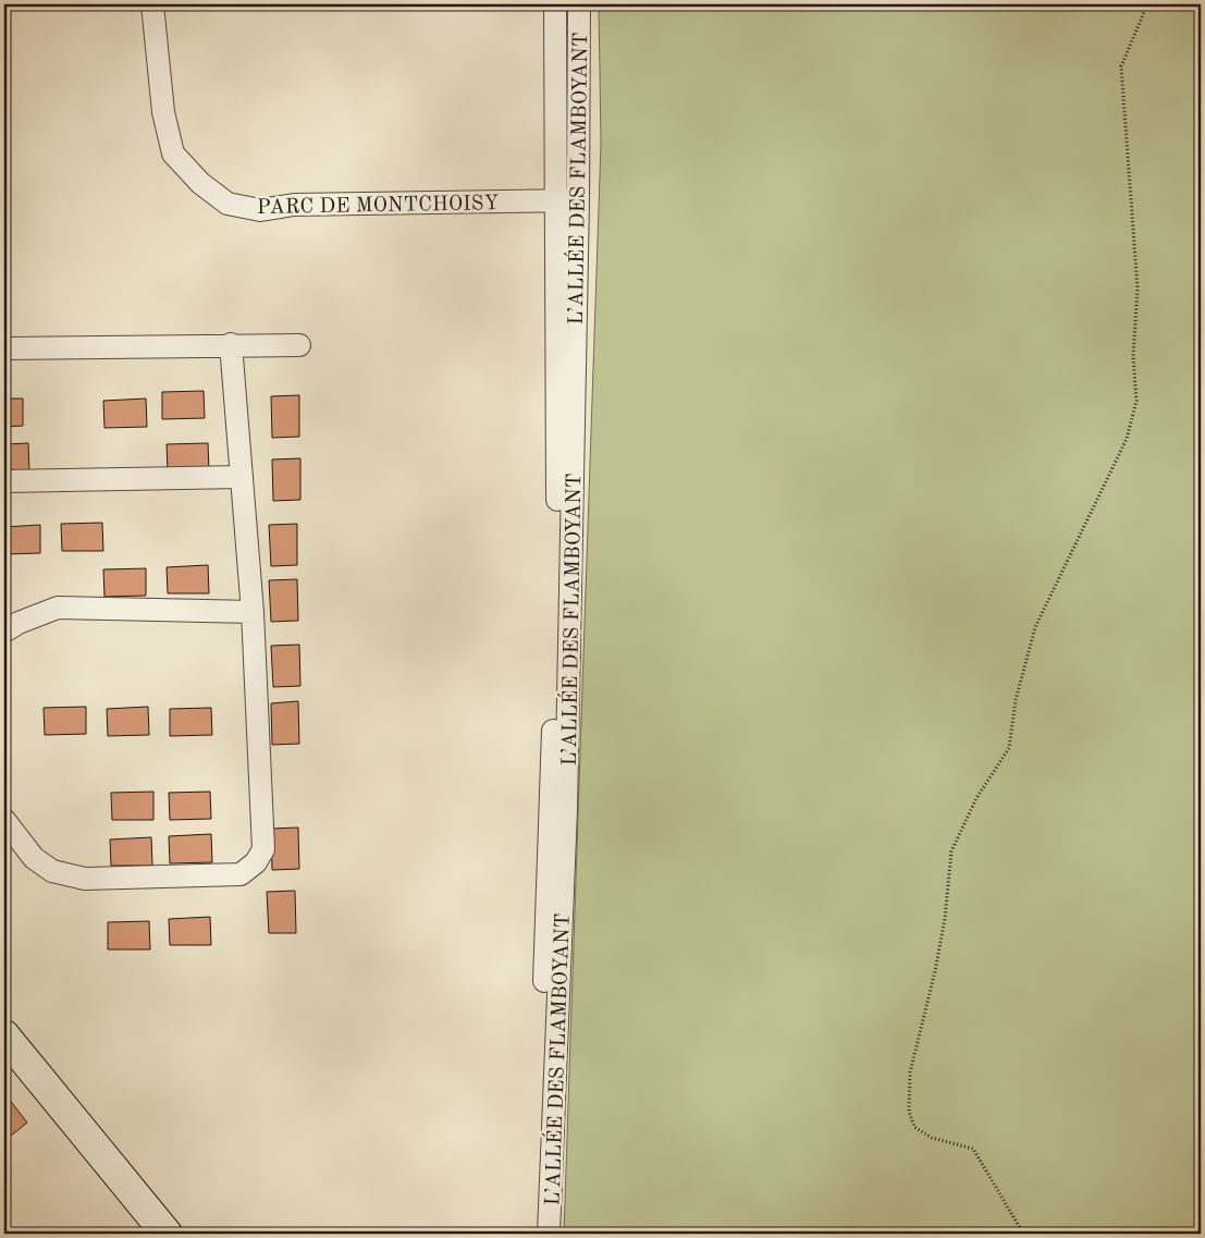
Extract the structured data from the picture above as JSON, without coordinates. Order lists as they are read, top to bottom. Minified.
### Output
{"streets":{"street":["L’ALLÉE DES FLAMBOYANT","PARC DE MONTCHOISY"]},"crossings":[["L’ALLÉE DES FLAMBOYANT","PARC DE MONTCHOISY"]]}
